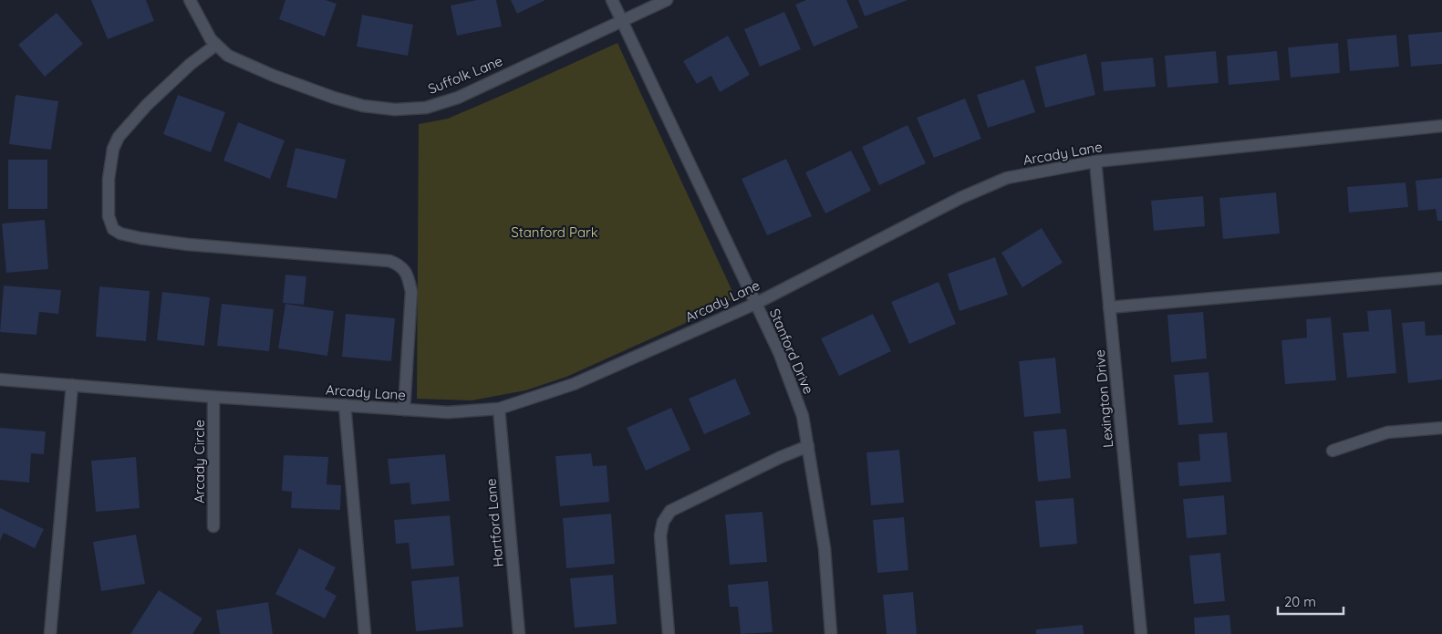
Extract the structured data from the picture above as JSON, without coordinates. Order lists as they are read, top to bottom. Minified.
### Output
{"streets":{"street":["Suffolk Lane","Arcady Lane","Stanford Drive","Lexington Drive","Arcady Circle","Hartford Lane"]},"crossings":[["Suffolk Lane","Stanford Drive"],["Arcady Lane","Stanford Drive"],["Arcady Lane","Lexington Drive"],["Arcady Lane","Arcady Circle"],["Arcady Lane","Hartford Lane"]],"parks":["Stanford Park"],"scale_bar":"20 m"}
